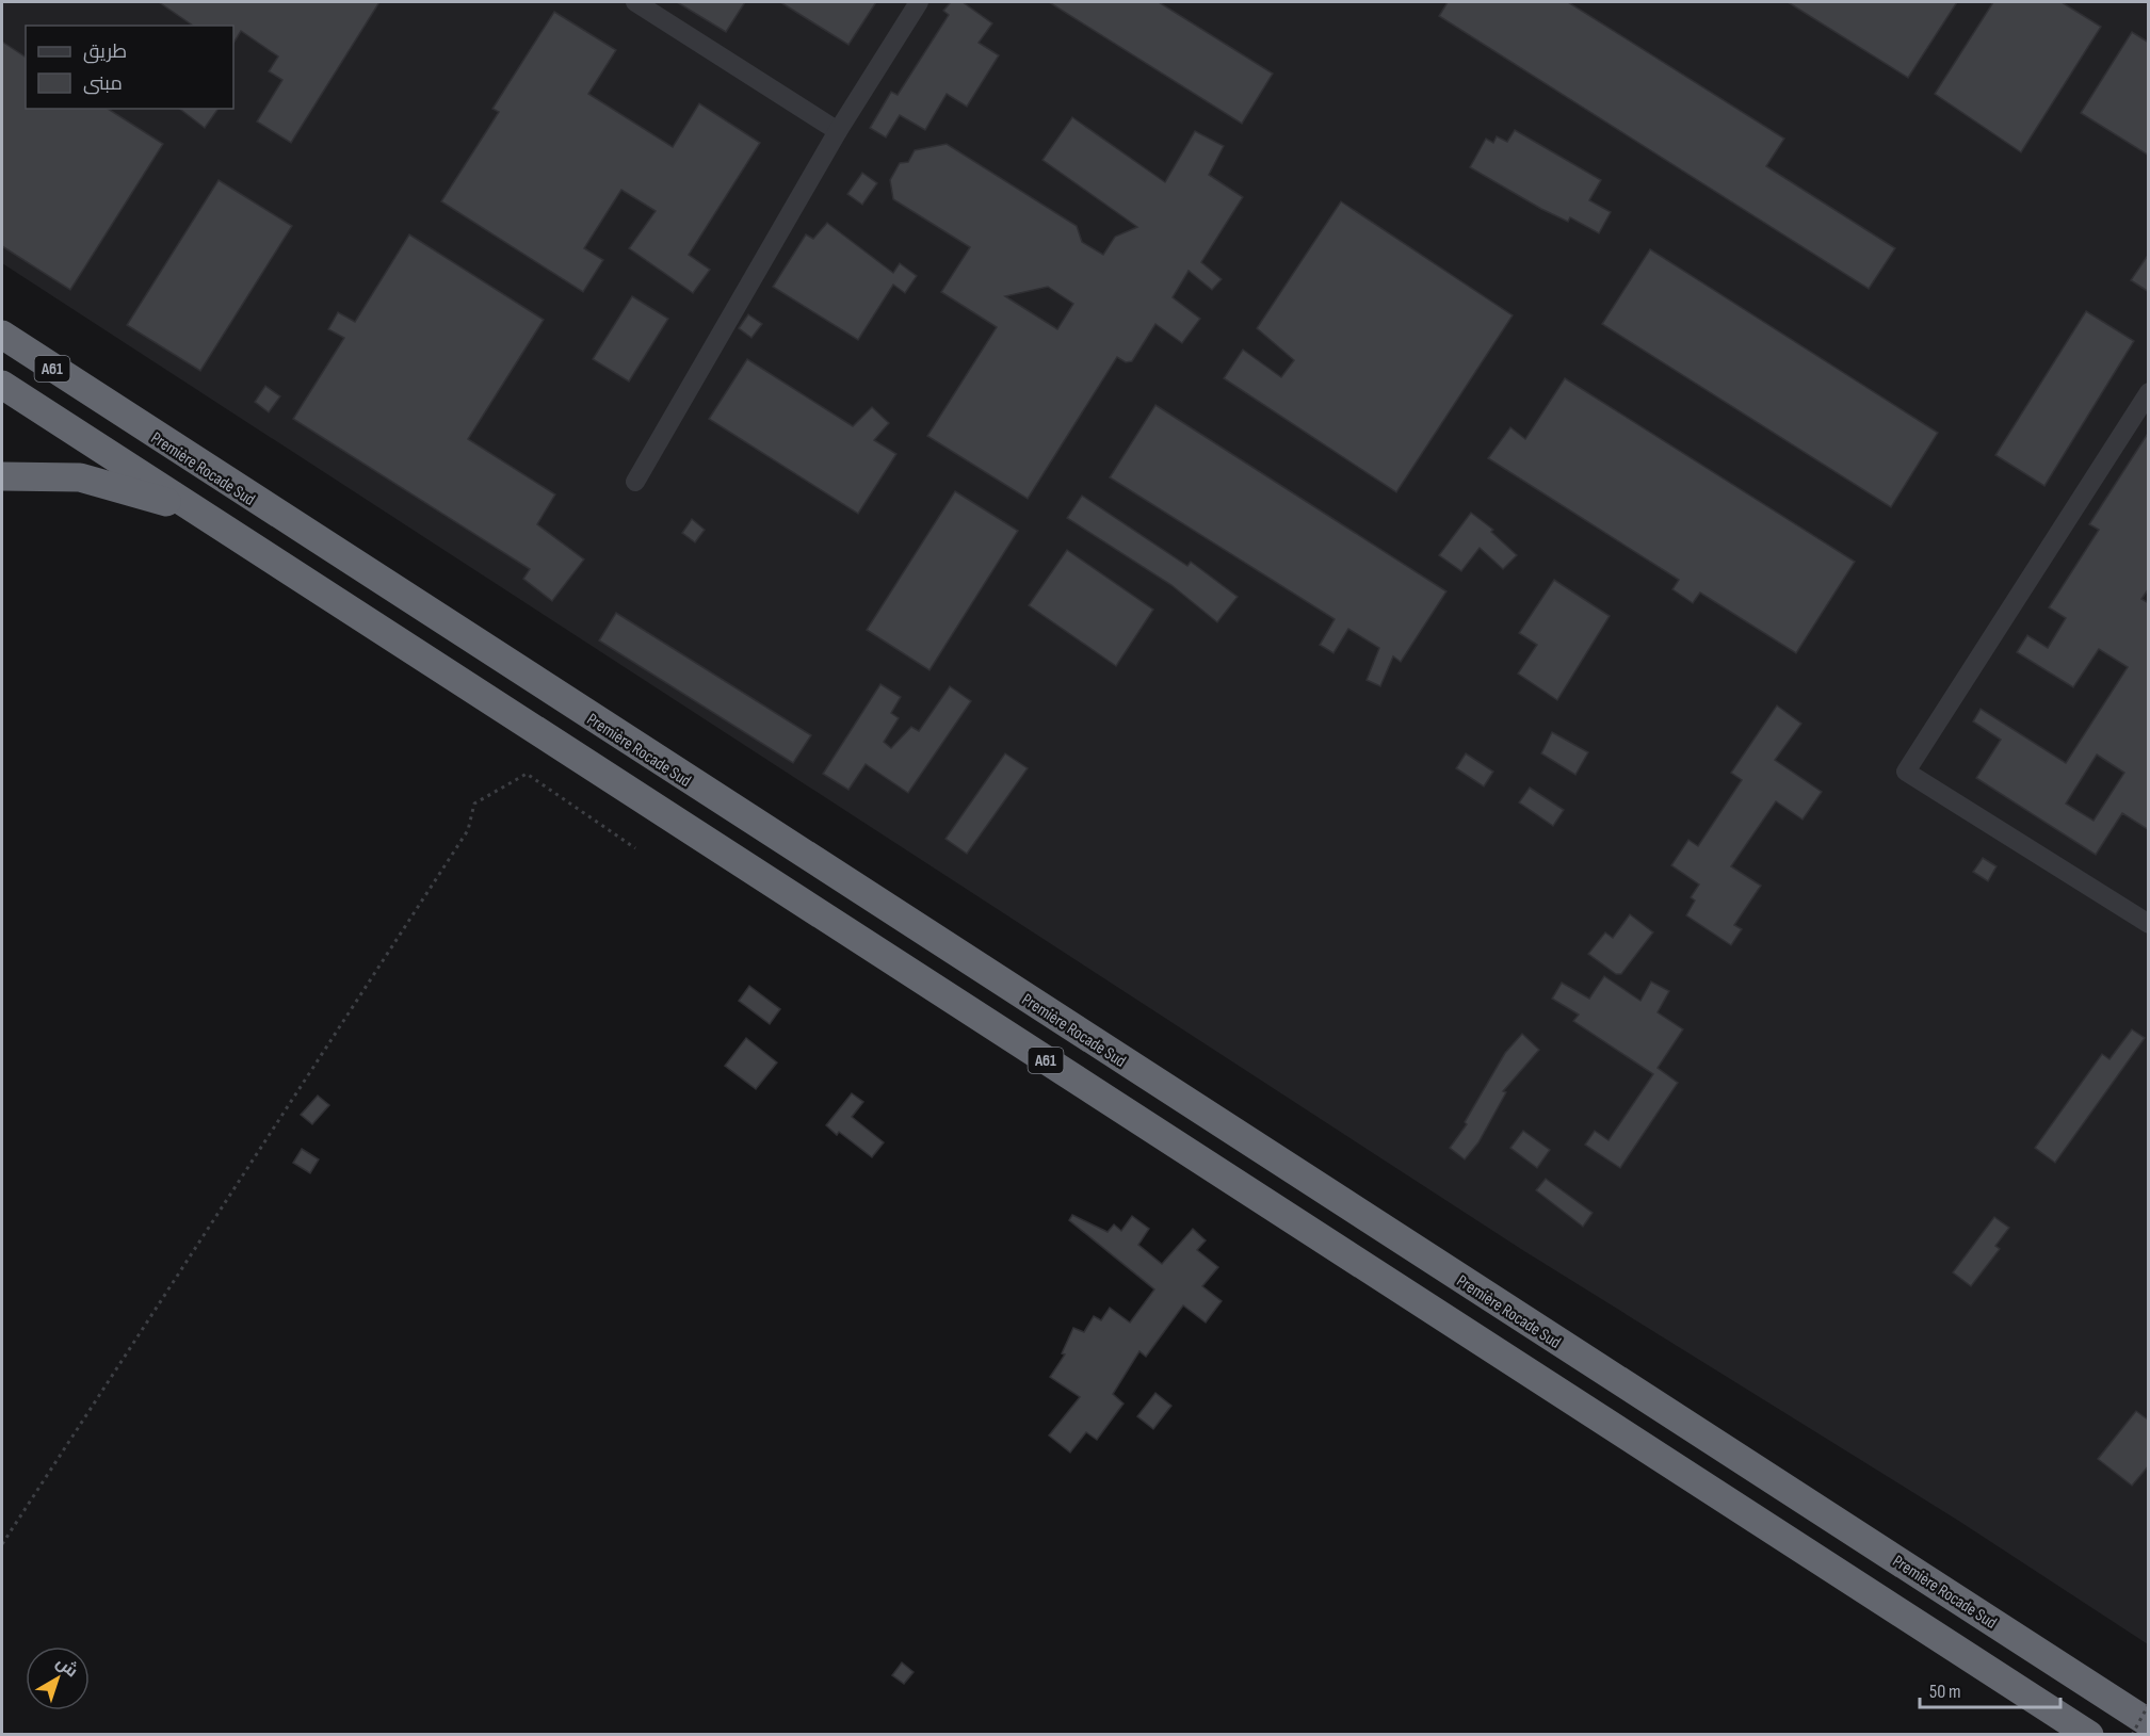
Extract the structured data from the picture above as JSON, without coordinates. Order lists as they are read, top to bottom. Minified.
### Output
{"streets":{"highway":["A61","Première Rocade Sud"]},"legend":["طريق","مبنى"],"scale_bar":"50 m","north":"top right"}
